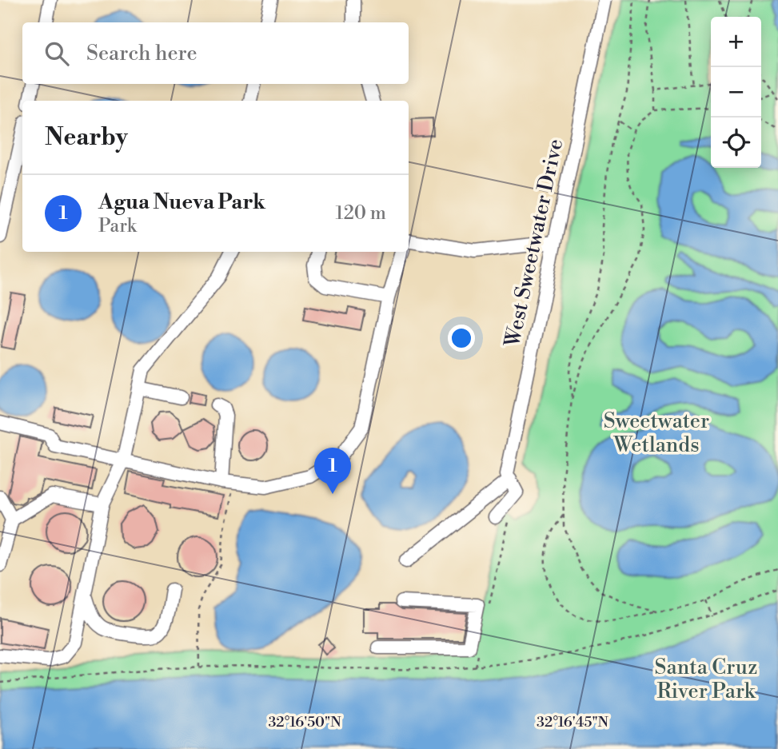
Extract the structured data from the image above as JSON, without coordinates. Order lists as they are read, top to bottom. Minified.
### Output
{"streets":{"street":["West Sweetwater Drive"]},"parks":["Sweetwater Wetlands","Santa Cruz River Park"],"page":{"map_buttons":["+","−"],"search":"Search here","heading":"Nearby","list":[{"mark":"1","name":"Agua Nueva Park","note":"Park","value":"120 m"}],"pins":"1"},"coordinates":["32°16'50\"N","32°16'45\"N"]}
